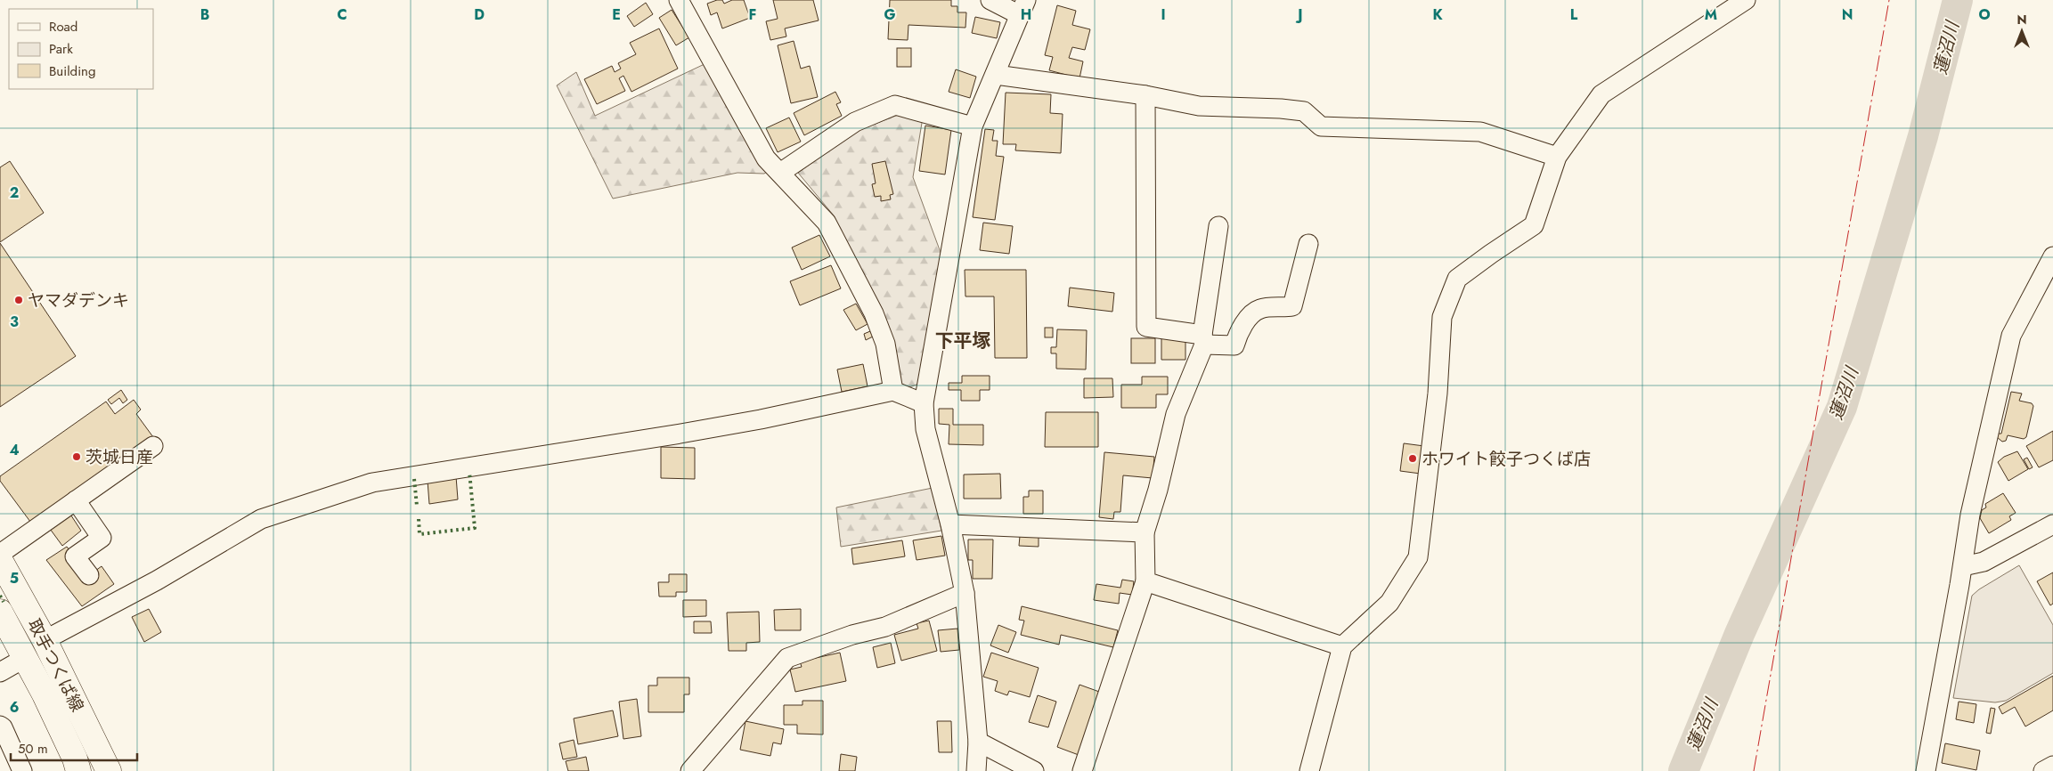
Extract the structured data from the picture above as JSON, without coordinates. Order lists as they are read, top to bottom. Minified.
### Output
{"streets":{"main road":["取手つくば線"]},"districts":["下平塚"],"water":["蓮沼川"],"places":["ヤマダデンキ","茨城日産","ホワイト餃子つくば店"],"legend":["Road","Park","Building"],"scale_bar":"50 m","north":"top","grid":{"columns":["B","C","D","E","F","G","H","I","J","K","L","M","N","O"],"rows":["2","3","4","5","6"]}}
